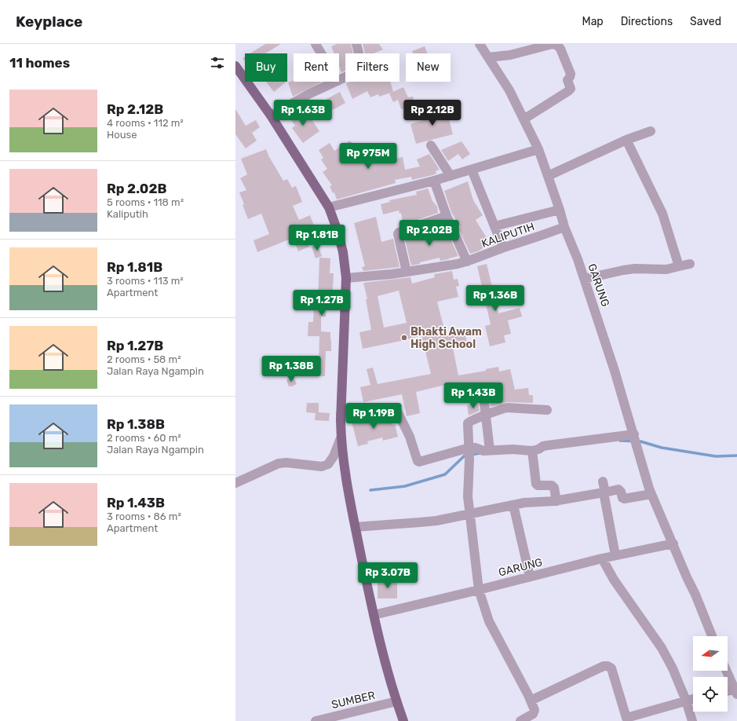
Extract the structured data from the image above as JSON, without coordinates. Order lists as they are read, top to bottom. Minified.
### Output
{"streets":{"street":["KALIPUTIH","GARUNG","SUMBER"]},"crossings":[["KALIPUTIH","GARUNG"]],"places":["Bhakti Awam High School"],"north":"left","page":{"header":"Keyplace","nav":["Map","Directions","Saved"],"heading":"11 homes","chip":["Buy","Rent","Filters","New"],"list":[{"name":"Rp 2.12B","note":"4 rooms · 112 m² · House"},{"name":"Rp 2.02B","note":"5 rooms · 118 m² · Kaliputih"},{"name":"Rp 1.81B","note":"3 rooms · 113 m² · Apartment"},{"name":"Rp 1.27B","note":"2 rooms · 58 m² · Jalan Raya Ngampin"},{"name":"Rp 1.38B","note":"2 rooms · 60 m² · Jalan Raya Ngampin"},{"name":"Rp 1.43B","note":"3 rooms · 86 m² · Apartment"}],"price":["Rp 1.63B","Rp 2.12B","Rp 975M","Rp 2.02B","Rp 1.81B","Rp 1.36B","Rp 1.27B","Rp 1.38B","Rp 1.43B","Rp 1.19B","Rp 3.07B"]}}
